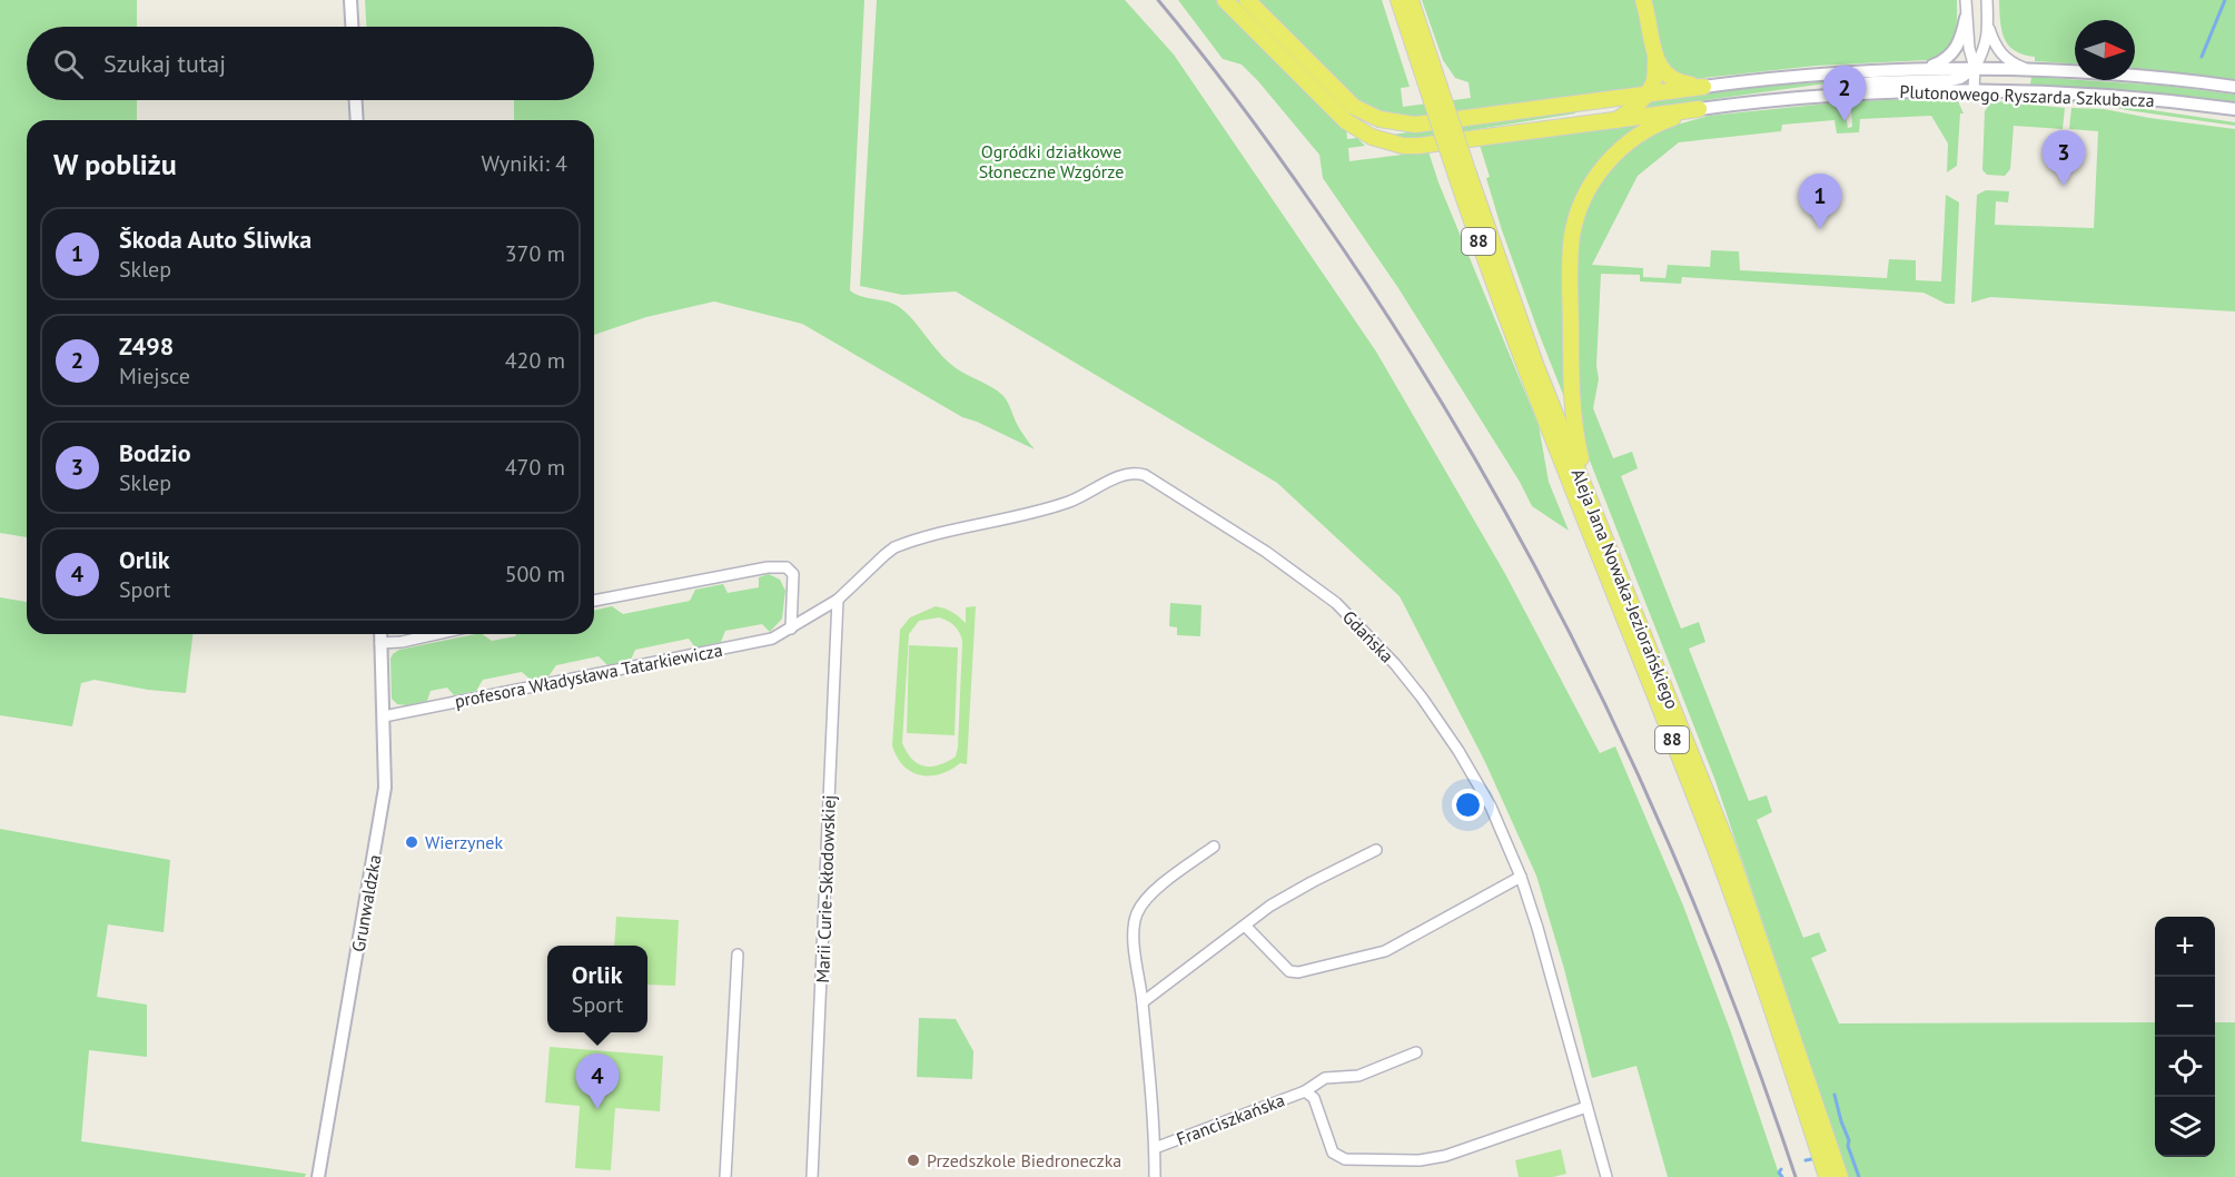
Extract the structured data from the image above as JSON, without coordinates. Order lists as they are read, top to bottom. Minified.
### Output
{"streets":{"main road":["88","Aleja Jana Nowaka-Jeziorańskiego"],"street":["Plutonowego Ryszarda Szkubacza","Gdańska","profesora Władysława Tatarkiewicza","Marii Curie-Skłodowskiej","Grunwaldzka","Franciszkańska"]},"crossings":[["Gdańska","profesora Władysława Tatarkiewicza"],["profesora Władysława Tatarkiewicza","Marii Curie-Skłodowskiej"],["profesora Władysława Tatarkiewicza","Grunwaldzka"]],"parks":["Ogródki działkowe Słoneczne Wzgórze"],"places":["Wierzynek","Przedszkole Biedroneczka"],"north":"right","page":{"search":"Szukaj tutaj","pins":["2","3","1","4"],"heading":["W pobliżu","Wyniki: 4"],"list":[{"mark":"1","name":"Škoda Auto Śliwka","note":"Sklep","value":"370 m"},{"mark":"2","name":"Z498","note":"Miejsce","value":"420 m"},{"mark":"3","name":"Bodzio","note":"Sklep","value":"470 m"},{"mark":"4","name":"Orlik","note":"Sport","value":"500 m"}],"map_buttons":["+","−"],"popup":["Orlik","Sport"]}}
